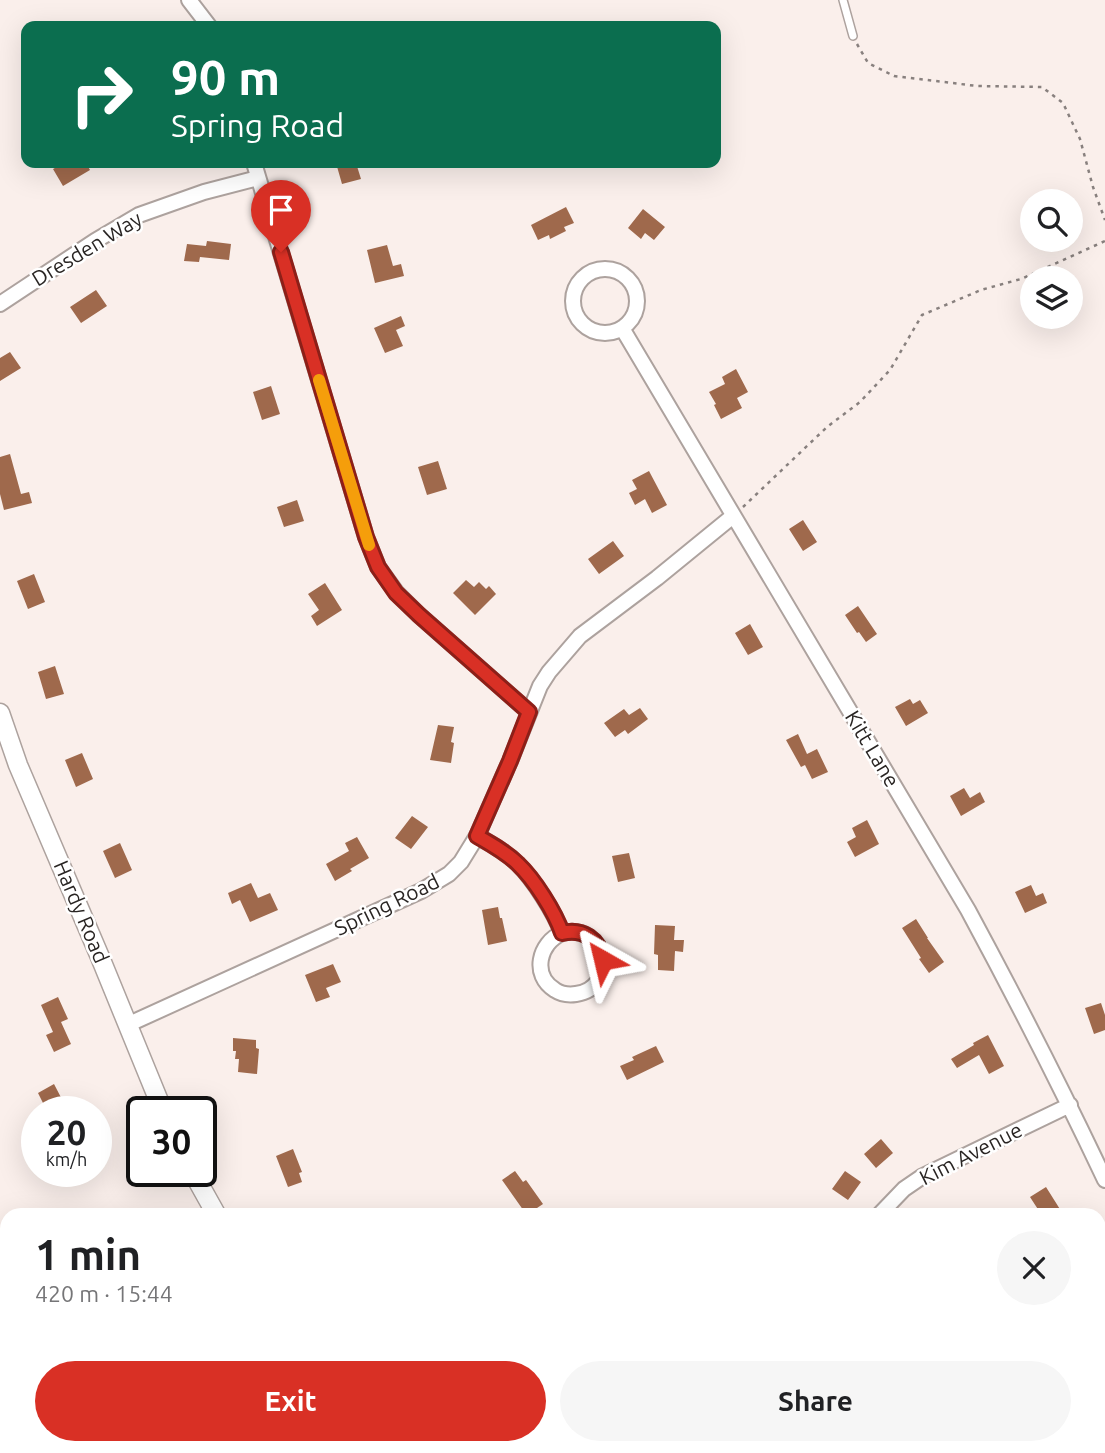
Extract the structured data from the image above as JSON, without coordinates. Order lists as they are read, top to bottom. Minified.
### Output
{"streets":{"street":["Dresden Way","Kitt Lane","Spring Road","Hardy Road","Kim Avenue"]},"crossings":[["Kitt Lane","Spring Road"],["Kitt Lane","Kim Avenue"],["Spring Road","Hardy Road"]],"page":{"turn":["90 m","Spring Road"],"speed":"20 km/h","limit":"30","heading":["1 min","420 m · 15:44"],"buttons":["Exit","Share"]}}
